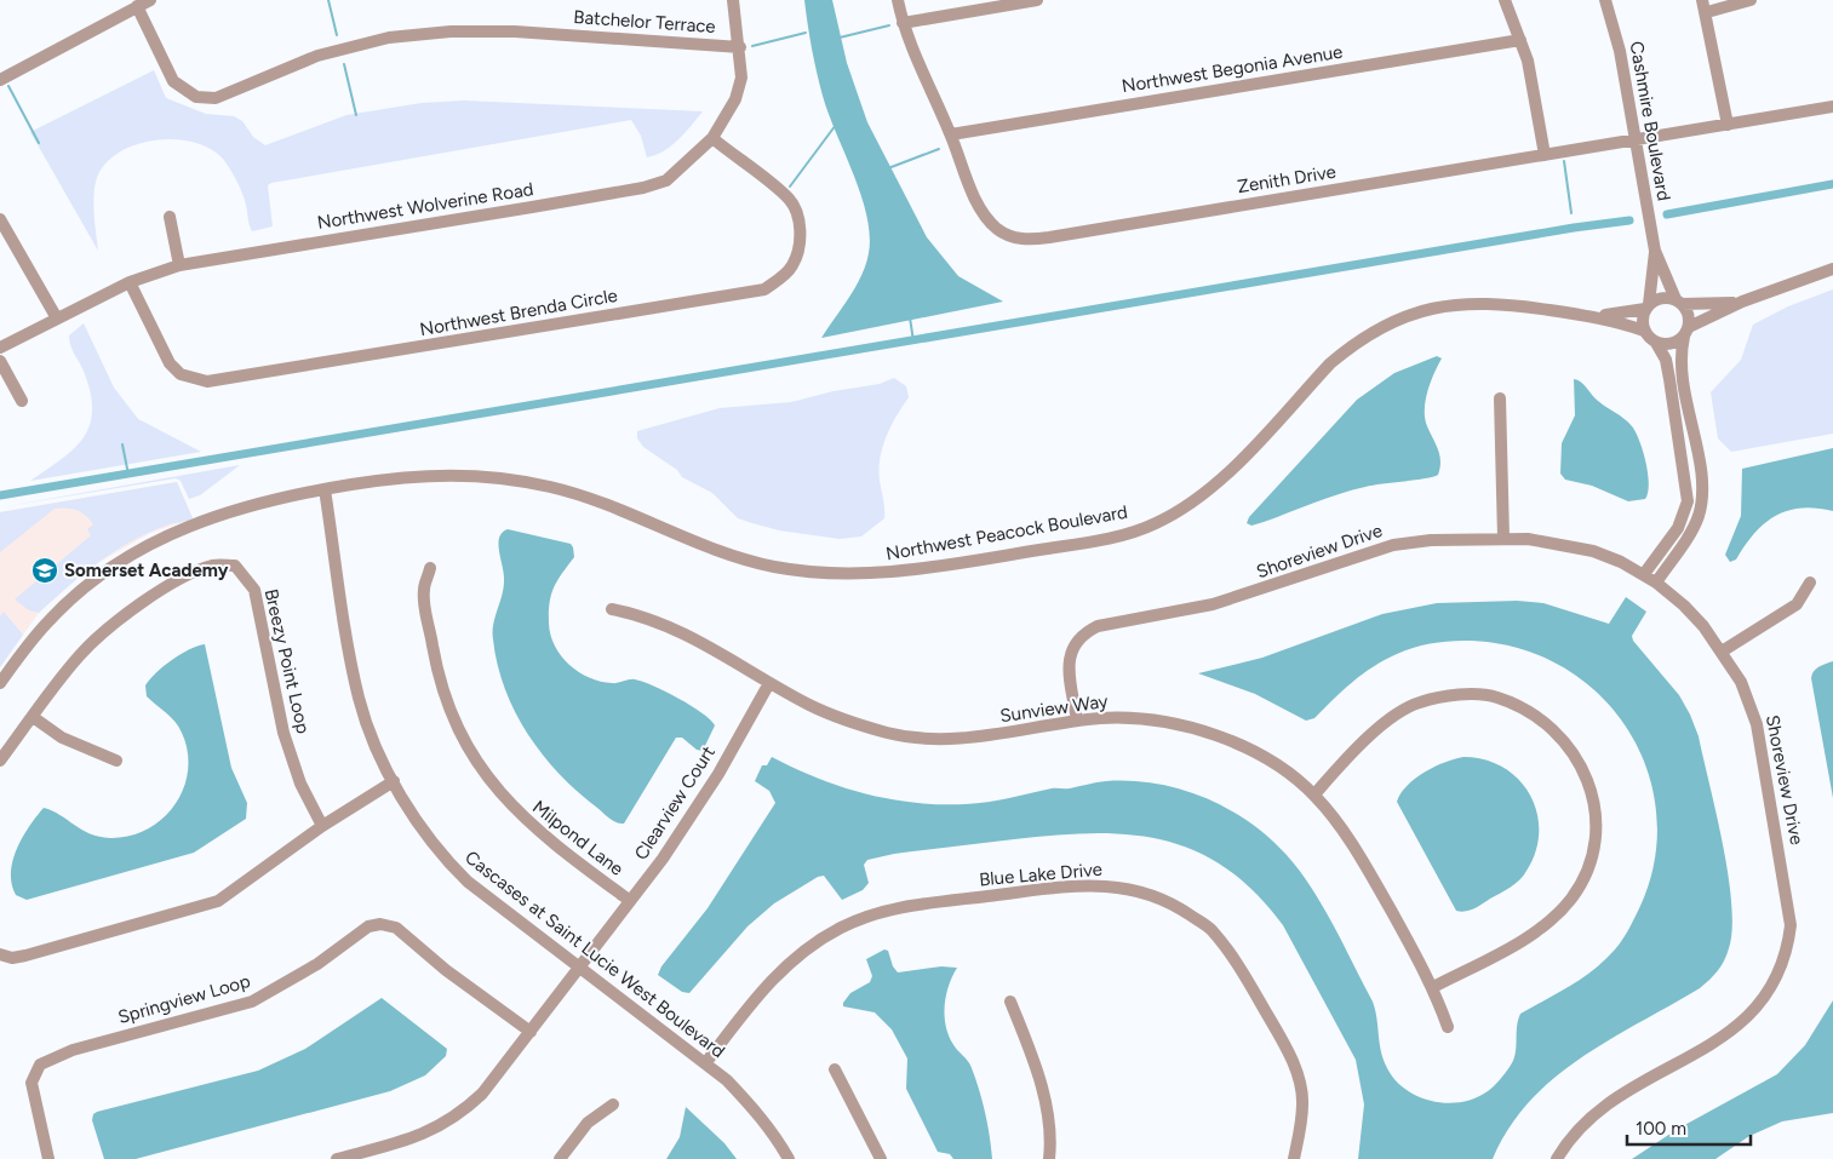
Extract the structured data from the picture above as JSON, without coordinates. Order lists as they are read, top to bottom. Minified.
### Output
{"streets":{"street":["Batchelor Terrace","Northwest Begonia Avenue","Cashmire Boulevard","Zenith Drive","Northwest Wolverine Road","Northwest Brenda Circle","Northwest Peacock Boulevard","Shoreview Drive","Breezy Point Loop","Sunview Way","Clearview Court","Milpond Lane","Blue Lake Drive","Cascases at Saint Lucie West Boulevard","Springview Loop"]},"crossings":[["Batchelor Terrace","Northwest Wolverine Road"],["Northwest Begonia Avenue","Zenith Drive"],["Cashmire Boulevard","Zenith Drive"],["Cashmire Boulevard","Northwest Peacock Boulevard"],["Northwest Wolverine Road","Northwest Brenda Circle"],["Northwest Peacock Boulevard","Cascases at Saint Lucie West Boulevard"],["Shoreview Drive","Sunview Way"],["Sunview Way","Clearview Court"],["Clearview Court","Milpond Lane"],["Clearview Court","Cascases at Saint Lucie West Boulevard"],["Blue Lake Drive","Cascases at Saint Lucie West Boulevard"]],"places":{"school or university":["Somerset Academy"]},"scale_bar":"100 m"}
